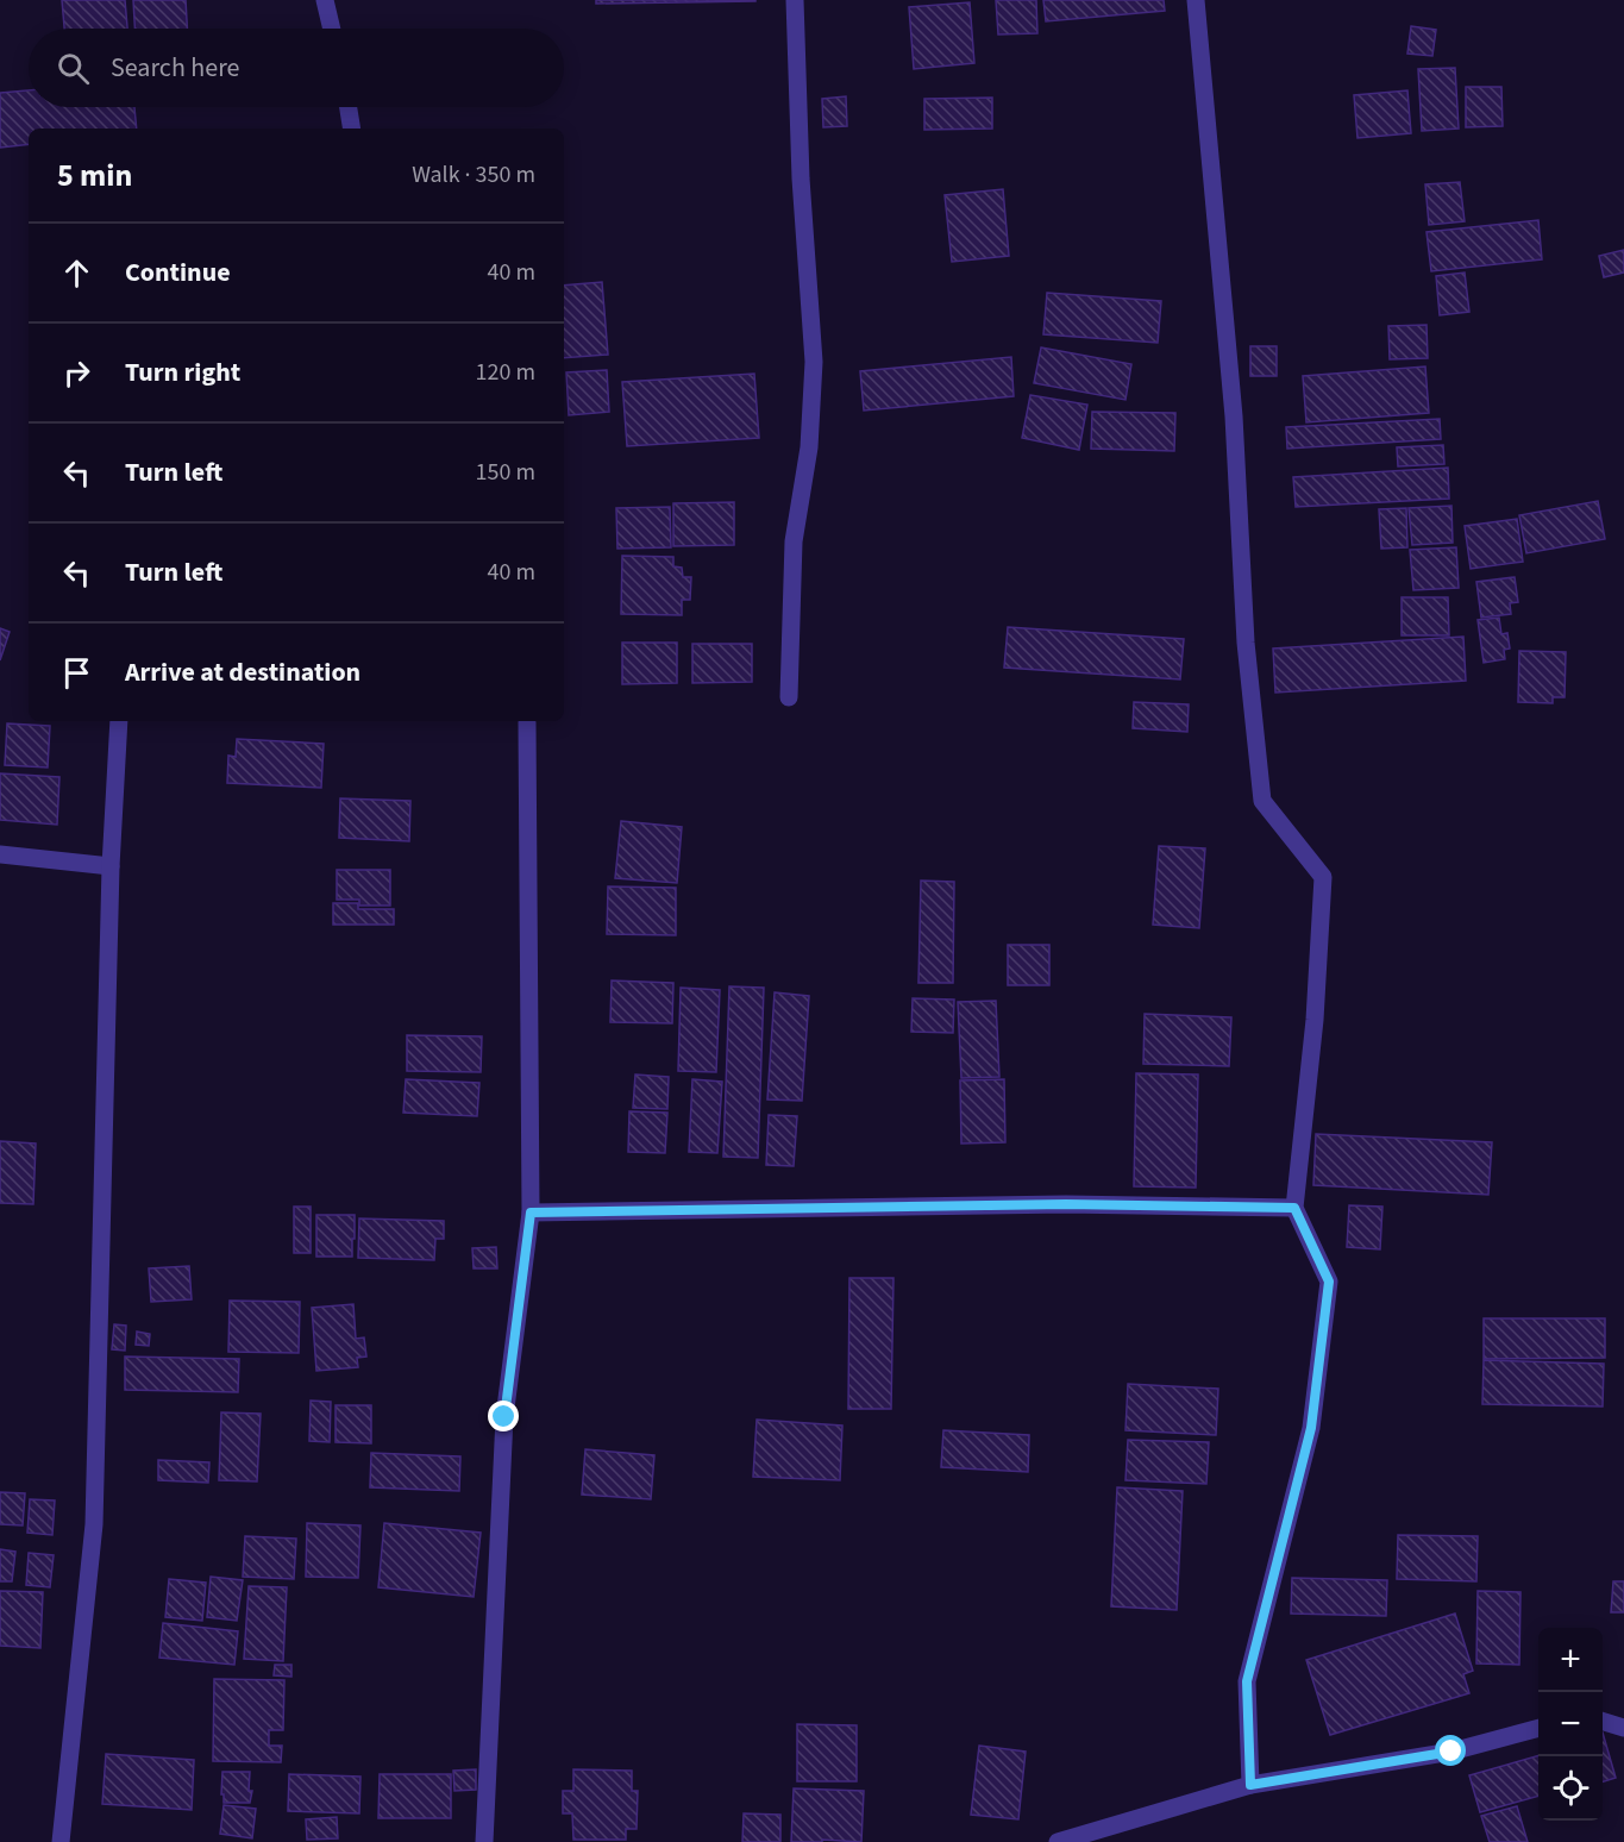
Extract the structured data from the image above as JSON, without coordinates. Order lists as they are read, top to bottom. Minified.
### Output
{"page":{"search":"Search here","heading":["5 min","Walk · 350 m"],"list":[["Continue","40 m"],["Turn right","120 m"],["Turn left","150 m"],["Turn left","40 m"],"Arrive at destination"],"map_buttons":["+","−"]}}
